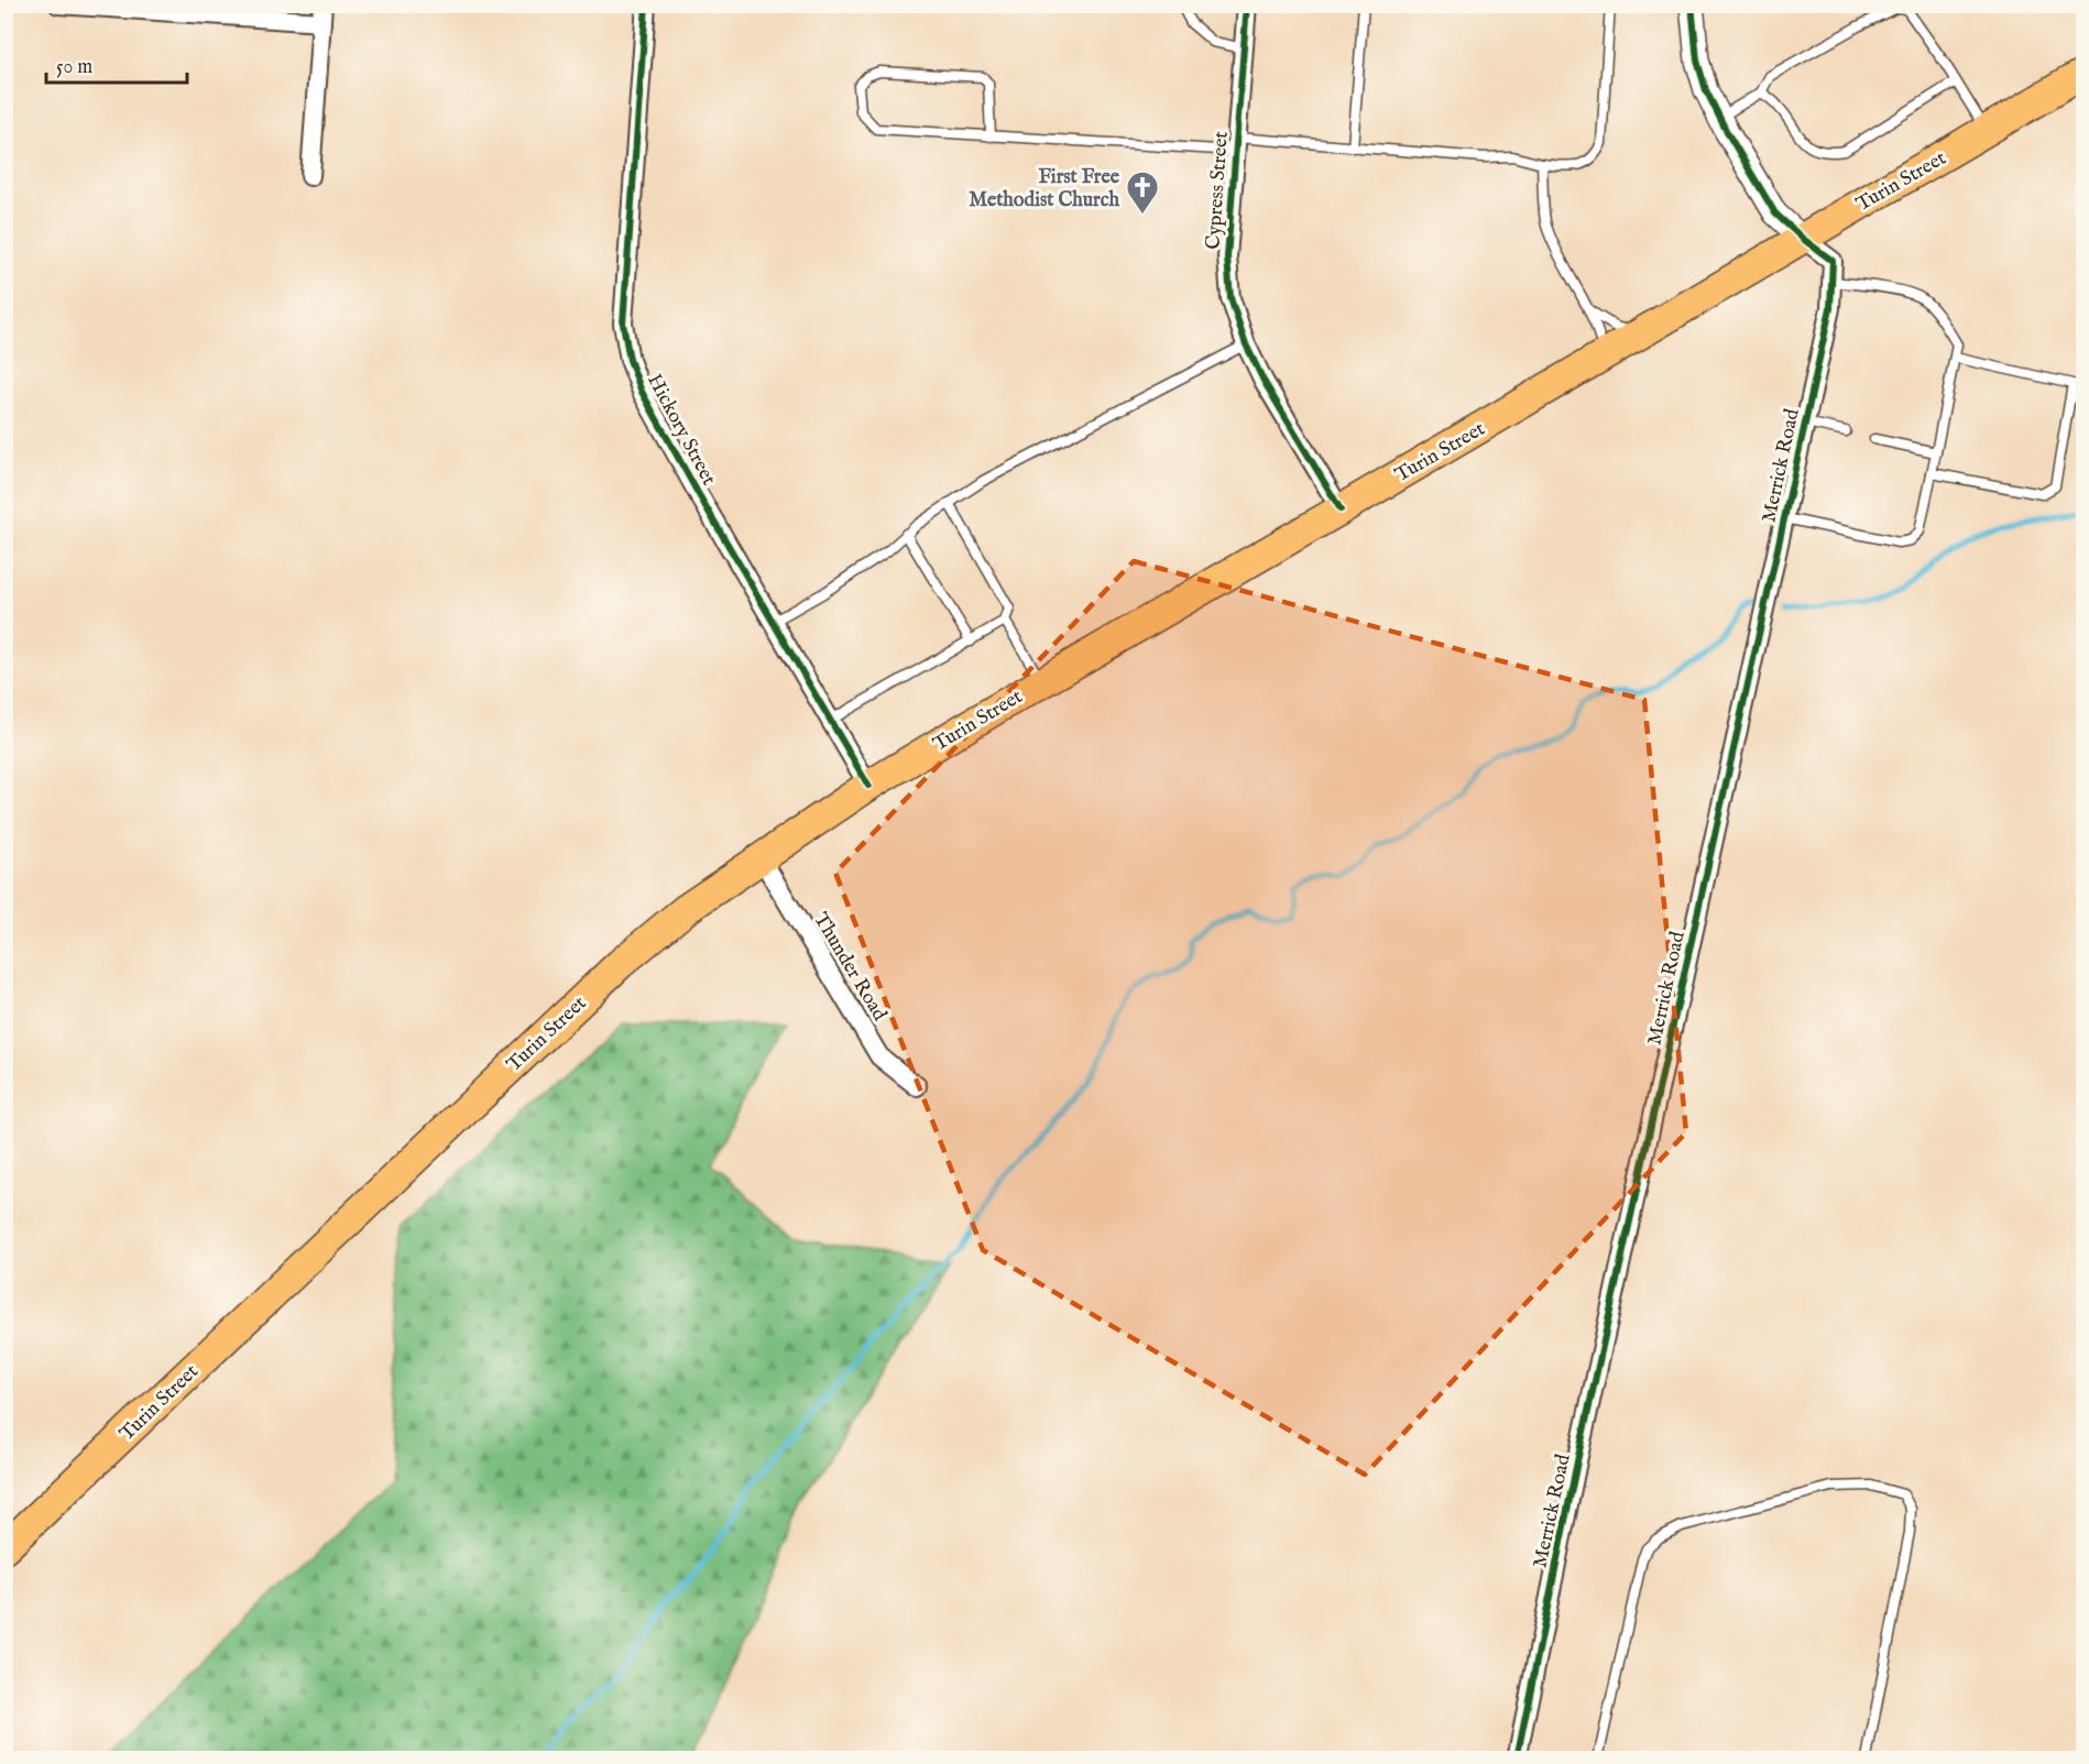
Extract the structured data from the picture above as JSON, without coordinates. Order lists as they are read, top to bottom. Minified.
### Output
{"streets":{"main road":["Turin Street"],"street":["Cypress Street","Hickory Street","Merrick Road","Thunder Road"]},"crossings":[["Turin Street","Cypress Street"],["Turin Street","Hickory Street"],["Turin Street","Merrick Road"],["Turin Street","Thunder Road"]],"places":{"church":["First Free Methodist Church"]},"scale_bar":"50 m"}
